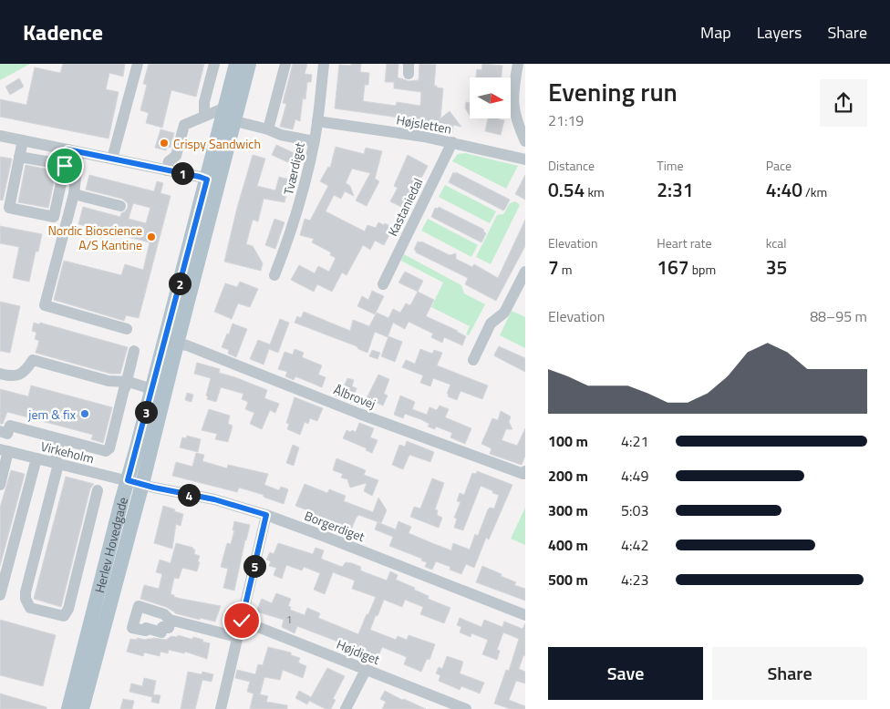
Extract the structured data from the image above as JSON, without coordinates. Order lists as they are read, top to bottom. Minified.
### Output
{"streets":{"main road":["Herlev Hovedgade"],"street":["Højsletten","Tværdiget","Kastaniedal","Ålbrovej","Virkeholm","Borgerdiget","Højdiget"]},"crossings":[["Højsletten","Tværdiget"],["Højsletten","Kastaniedal"],["Ålbrovej","Herlev Hovedgade"],["Virkeholm","Borgerdiget"],["Virkeholm","Herlev Hovedgade"],["Borgerdiget","Herlev Hovedgade"]],"places":["Crispy Sandwich","Nordic Bioscience A/S Kantine","jem & fix"],"house_numbers":["1"],"north":"right","page":{"header":"Kadence","nav":["Map","Layers","Share"],"heading":["Evening run","21:19"],"stats":[["Distance","0.54 km"],["Time","2:31"],["Pace","4:40 /km"],["Elevation","7 m"],["Heart rate","167 bpm"],["kcal","35"]],"pins":["1","2","3","4","5"],"chart":["Elevation","88–95 m"],"list":[{"name":"100 m","note":"4:21"},{"name":"200 m","note":"4:49"},{"name":"300 m","note":"5:03"},{"name":"400 m","note":"4:42"},{"name":"500 m","note":"4:23"}],"buttons":["Save","Share"]}}
